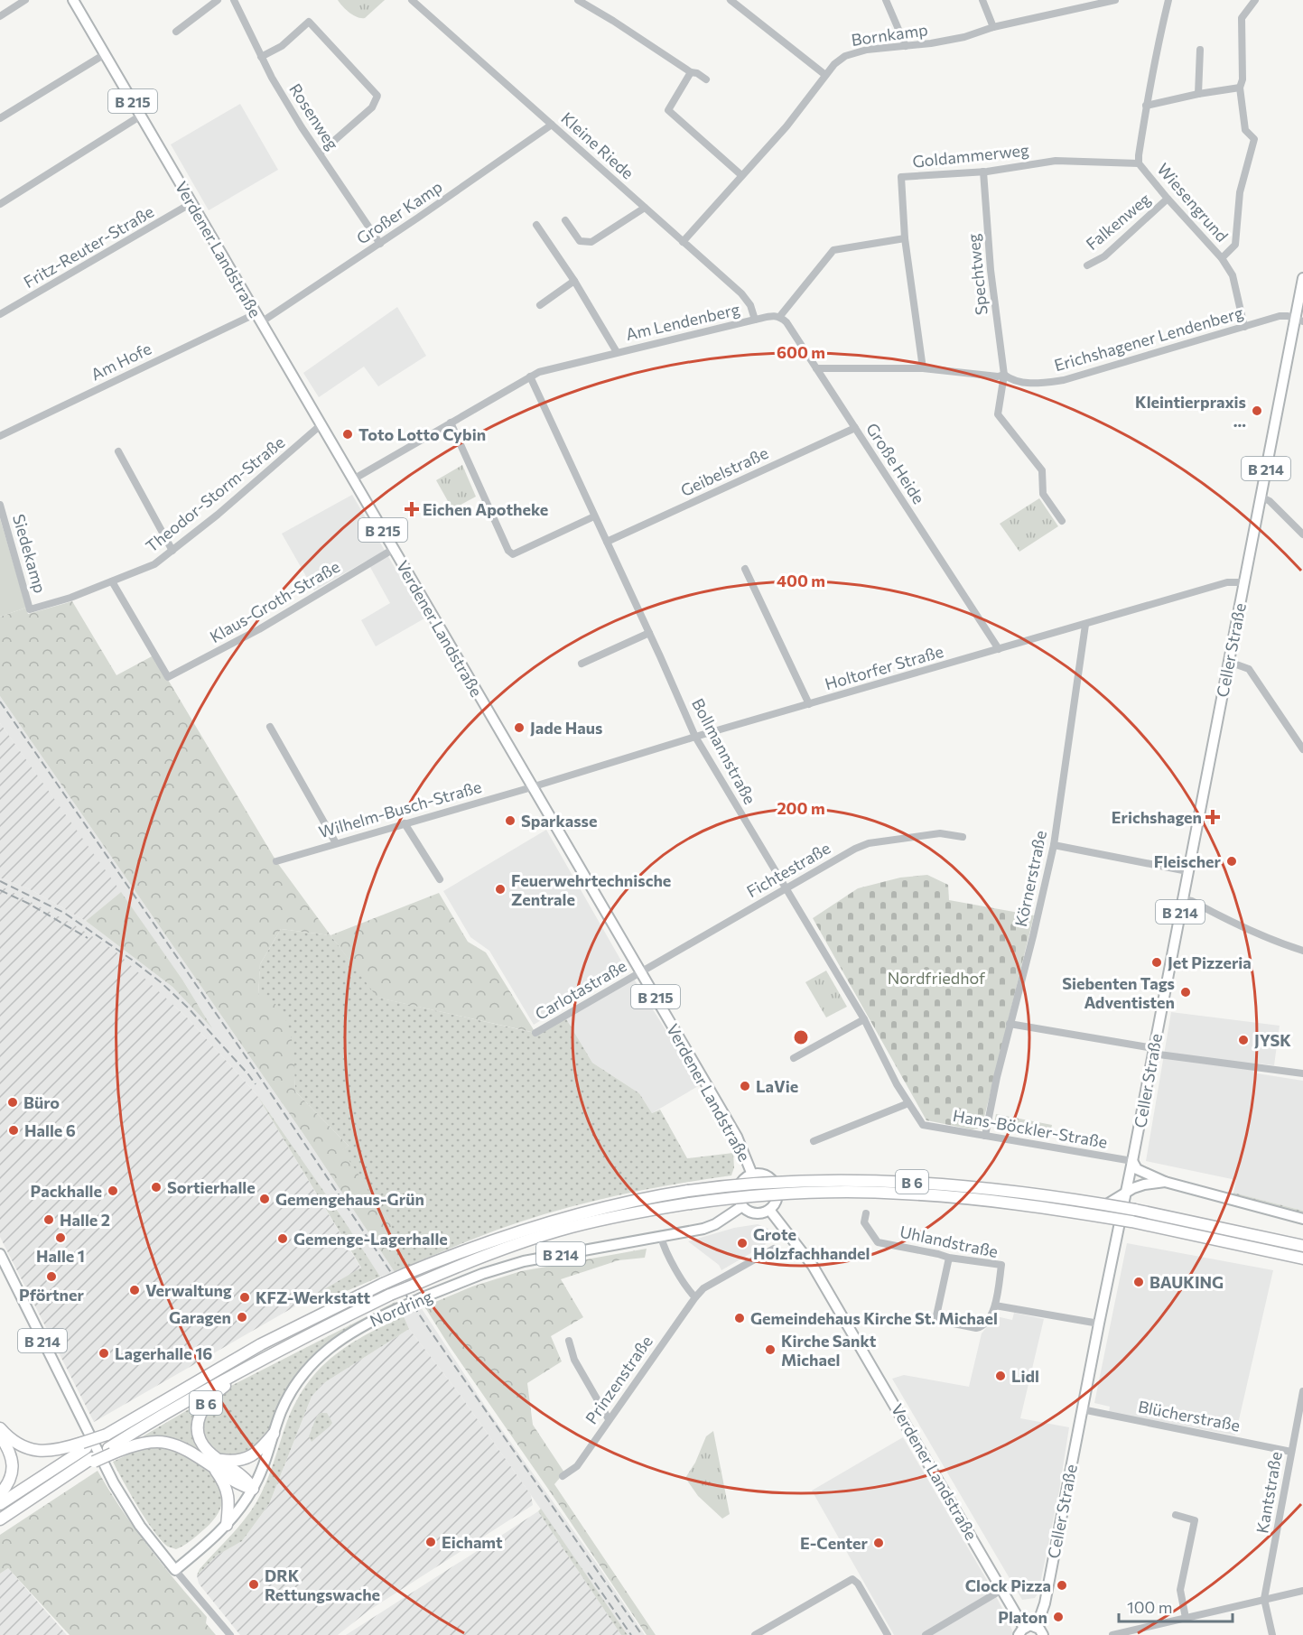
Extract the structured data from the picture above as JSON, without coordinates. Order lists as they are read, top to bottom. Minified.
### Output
{"streets":{"highway":["B 6"],"main road":["B 215","Verdener Landstraße","B 214","Celler Straße","Nordring"],"street":["Bornkamp","Rosenweg","Kleine Riede","Goldammerweg","Wiesengrund","Großer Kamp","Falkenweg","Fritz-Reuter-Straße","Spechtweg","Am Lendenberg","Erichshagener Lendenberg","Am Hofe","Große Heide","Geibelstraße","Theodor-Storm-Straße","Siedekamp","Klaus-Groth-Straße","Holtorfer Straße","Bollmannstraße","Wilhelm-Busch-Straße","Fichtestraße","Körnerstraße","Carlotastraße","Hans-Böckler-Straße","Uhlandstraße","Prinzenstraße","Blücherstraße","Kantstraße"]},"crossings":[["Bornkamp","Kleine Riede"],["Rosenweg","Großer Kamp"],["Kleine Riede","Großer Kamp"],["Kleine Riede","Am Lendenberg"],["Goldammerweg","Wiesengrund"],["Goldammerweg","Spechtweg"],["Goldammerweg","Erichshagener Lendenberg"],["Wiesengrund","Falkenweg"],["Wiesengrund","Erichshagener Lendenberg"],["Großer Kamp","Verdener Landstraße"],["Großer Kamp","Am Hofe"],["Fritz-Reuter-Straße","Verdener Landstraße"],["Verdener Landstraße","Am Lendenberg"],["Verdener Landstraße","Am Hofe"],["Verdener Landstraße","Theodor-Storm-Straße"],["Verdener Landstraße","Klaus-Groth-Straße"],["Verdener Landstraße","Holtorfer Straße"],["Verdener Landstraße","Wilhelm-Busch-Straße"],["Verdener Landstraße","Fichtestraße"],["Verdener Landstraße","Carlotastraße"],["Verdener Landstraße","Nordring"],["Spechtweg","Erichshagener Lendenberg"],["Am Lendenberg","Bollmannstraße"],["Erichshagener Lendenberg","Große Heide"],["Erichshagener Lendenberg","Celler Straße"],["Große Heide","Geibelstraße"],["Große Heide","Holtorfer Straße"],["B 214","Nordring"],["Geibelstraße","Bollmannstraße"],["Theodor-Storm-Straße","Siedekamp"],["Theodor-Storm-Straße","Klaus-Groth-Straße"],["Celler Straße","Holtorfer Straße"],["Celler Straße","Hans-Böckler-Straße"],["Celler Straße","Blücherstraße"],["Holtorfer Straße","Bollmannstraße"],["Holtorfer Straße","Wilhelm-Busch-Straße"],["Holtorfer Straße","Körnerstraße"],["Bollmannstraße","Fichtestraße"],["Bollmannstraße","Hans-Böckler-Straße"],["Fichtestraße","Carlotastraße"],["Körnerstraße","Hans-Böckler-Straße"],["B 6","Nordring"],["Blücherstraße","Kantstraße"]],"parks":["Nordfriedhof"],"places":{"other":["Kleintierpraxis ...","Toto Lotto Cybin","Jade Haus","Sparkasse","Fleischer","Feuerwehrtechnische Zentrale","Jet Pizzeria","Siebenten Tags Adventisten","JYSK","LaVie","Büro","Halle 6","Sortierhalle","Packhalle","Gemengehaus-Grün","Halle 2","Halle 1","Gemenge-Lagerhalle","Grote Holzfachhandel","Pförtner","BAUKING","Verwaltung","KFZ-Werkstatt","Garagen","Gemeindehaus Kirche St. Michael","Kirche Sankt Michael","Lagerhalle 16","Lidl","Eichamt","E-Center","DRK Rettungswache","Clock Pizza","Platon"],"health":["Eichen Apotheke","Erichshagen"]},"scale_bar":"100 m","rings":["600 m","400 m","200 m"]}
